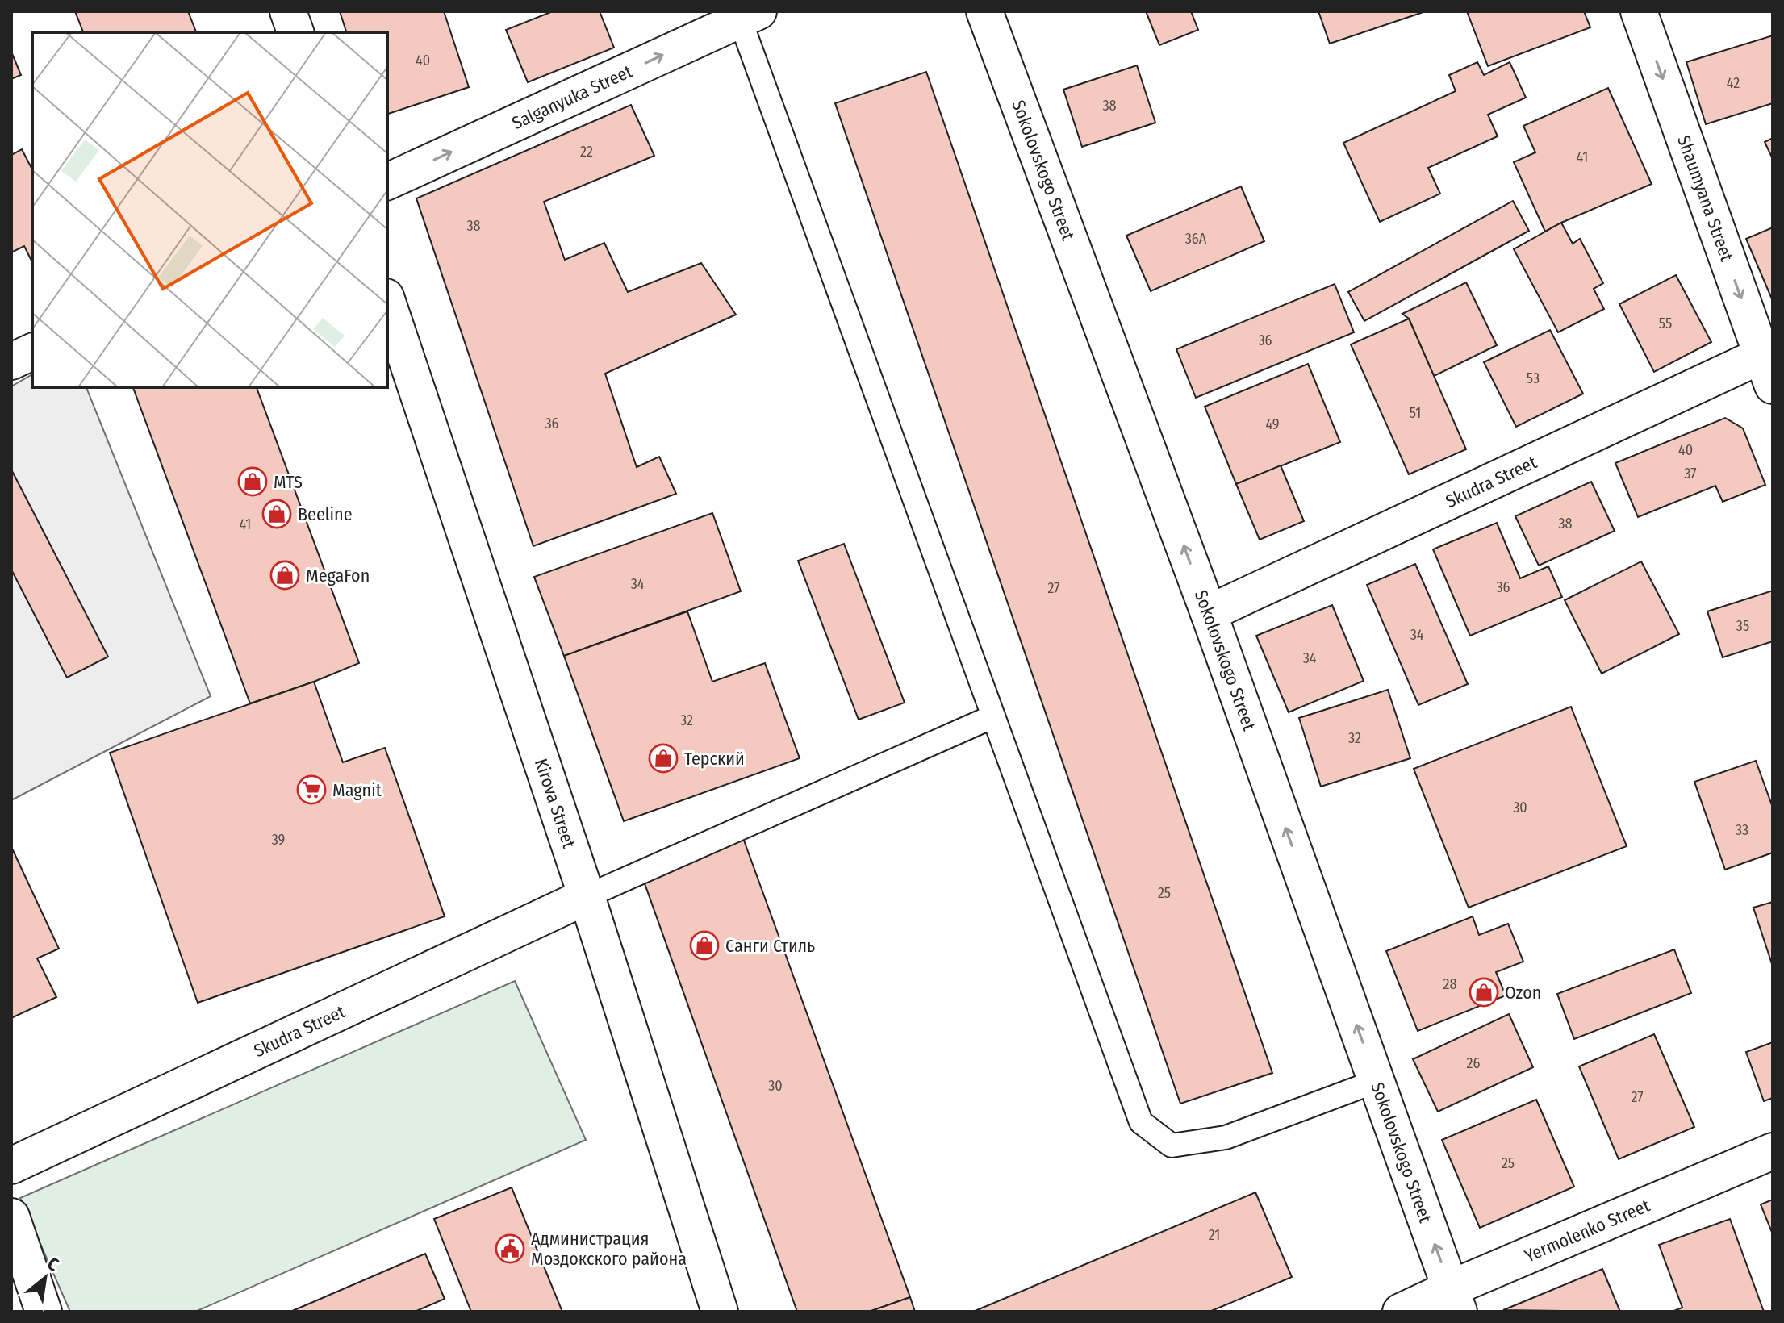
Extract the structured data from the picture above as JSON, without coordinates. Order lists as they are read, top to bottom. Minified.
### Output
{"streets":{"street":["Salganyuka Street","Sokolovskogo Street","Shaumyana Street","Skudra Street","Kirova Street","Yermolenko Street"]},"crossings":[["Sokolovskogo Street","Skudra Street"],["Sokolovskogo Street","Yermolenko Street"],["Shaumyana Street","Skudra Street"],["Skudra Street","Kirova Street"]],"one_way":["Salganyuka Street","Sokolovskogo Street","Shaumyana Street"],"places":{"shop":["MTS","Beeline","MegaFon","Терский","Санги Стиль","Ozon"],"supermarket":["Magnit"],"public building":["Администрация Моздокского района"]},"house_numbers":["40","42","38","22","41","38","36А","55","36","53","51","36","49","40","37","38","41","34","36","27","35","34","34","32","32","30","33","39","25","28","26","30","27","25","21"],"north":"top right"}
